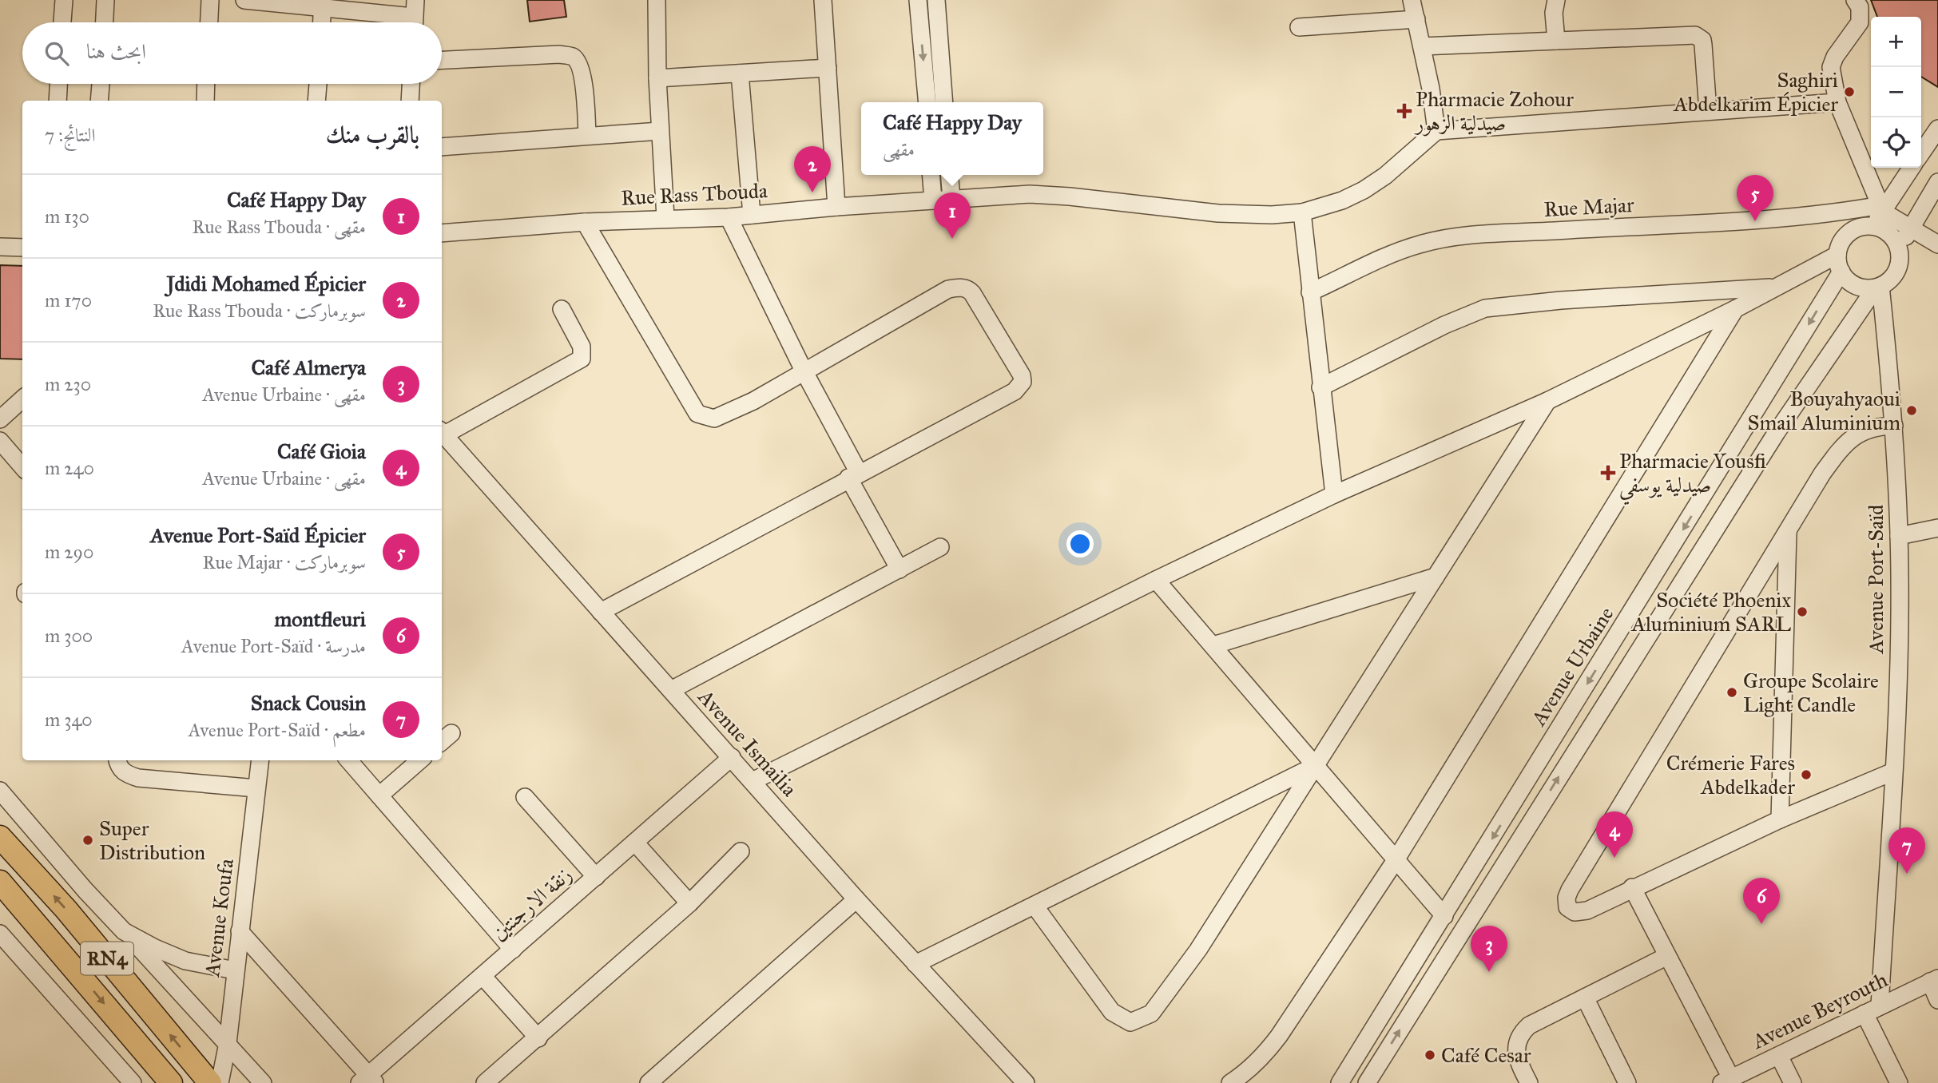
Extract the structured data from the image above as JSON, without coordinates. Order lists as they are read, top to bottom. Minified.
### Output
{"streets":{"main road":["RN4"],"street":["Rue Rass Tbouda","Rue Majar","Avenue Port-Saïd","Avenue Urbaine","Avenue Ismailia","زنقة الارجنتين","Avenue Koufa","Avenue Beyrouth"]},"crossings":[["Avenue Port-Saïd","Avenue Urbaine"],["Avenue Port-Saïd","Avenue Beyrouth"],["Avenue Ismailia","زنقة الارجنتين"]],"places":{"other":["Saghiri Abdelkarim Épicier","Bouyahyaoui Smail Aluminium","Société Phoenix Aluminium SARL","Groupe Scolaire Light Candle","Crémerie Fares Abdelkader","Super Distribution","Café Cesar"],"health":["Pharmacie Zohour صيدلية الزهور","Pharmacie Yousfi صيدلية يوسفي"]},"page":{"map_buttons":["+","−"],"search":"ابحث هنا","heading":["بالقرب منك","النتائج: 7"],"popup":["Café Happy Day","مقهى"],"pins":["2","5","1","4","7","6","3"],"list":[{"mark":"1","name":"Café Happy Day","note":"مقهى · Rue Rass Tbouda","value":"130 m"},{"mark":"2","name":"Jdidi Mohamed Épicier","note":"سوبرماركت · Rue Rass Tbouda","value":"170 m"},{"mark":"3","name":"Café Almerya","note":"مقهى · Avenue Urbaine","value":"230 m"},{"mark":"4","name":"Café Gioia","note":"مقهى · Avenue Urbaine","value":"240 m"},{"mark":"5","name":"Avenue Port-Saïd Épicier","note":"سوبرماركت · Rue Majar","value":"290 m"},{"mark":"6","name":"montfleuri","note":"مدرسة · Avenue Port-Saïd","value":"300 m"},{"mark":"7","name":"Snack Cousin","note":"مطعم · Avenue Port-Saïd","value":"340 m"}]}}
